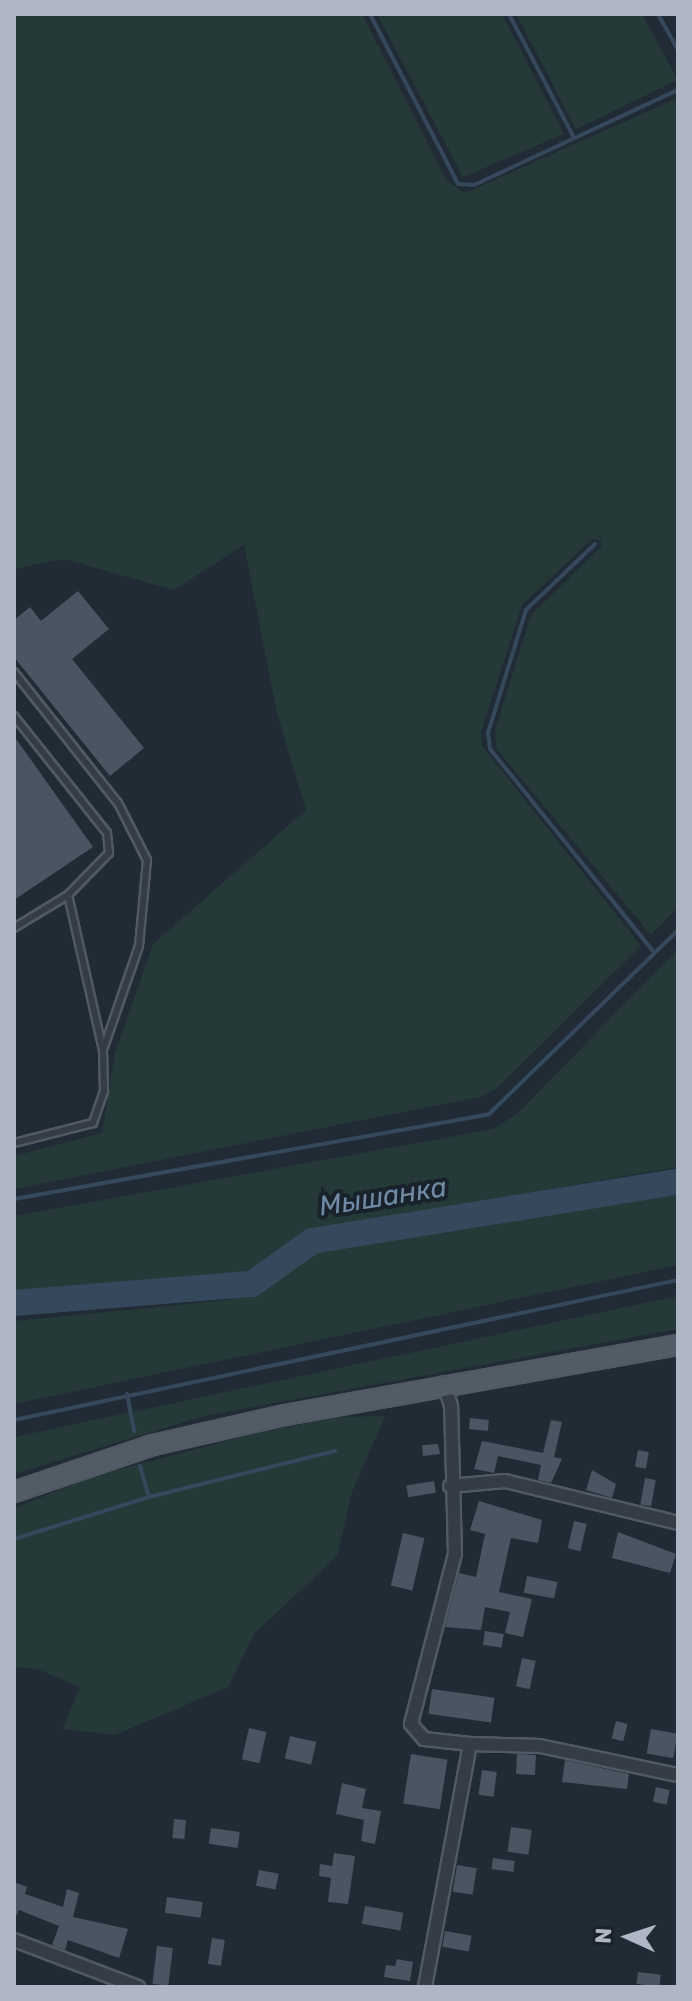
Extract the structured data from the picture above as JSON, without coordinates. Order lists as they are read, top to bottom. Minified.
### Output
{"water":["Мышанка"],"north":"left"}
